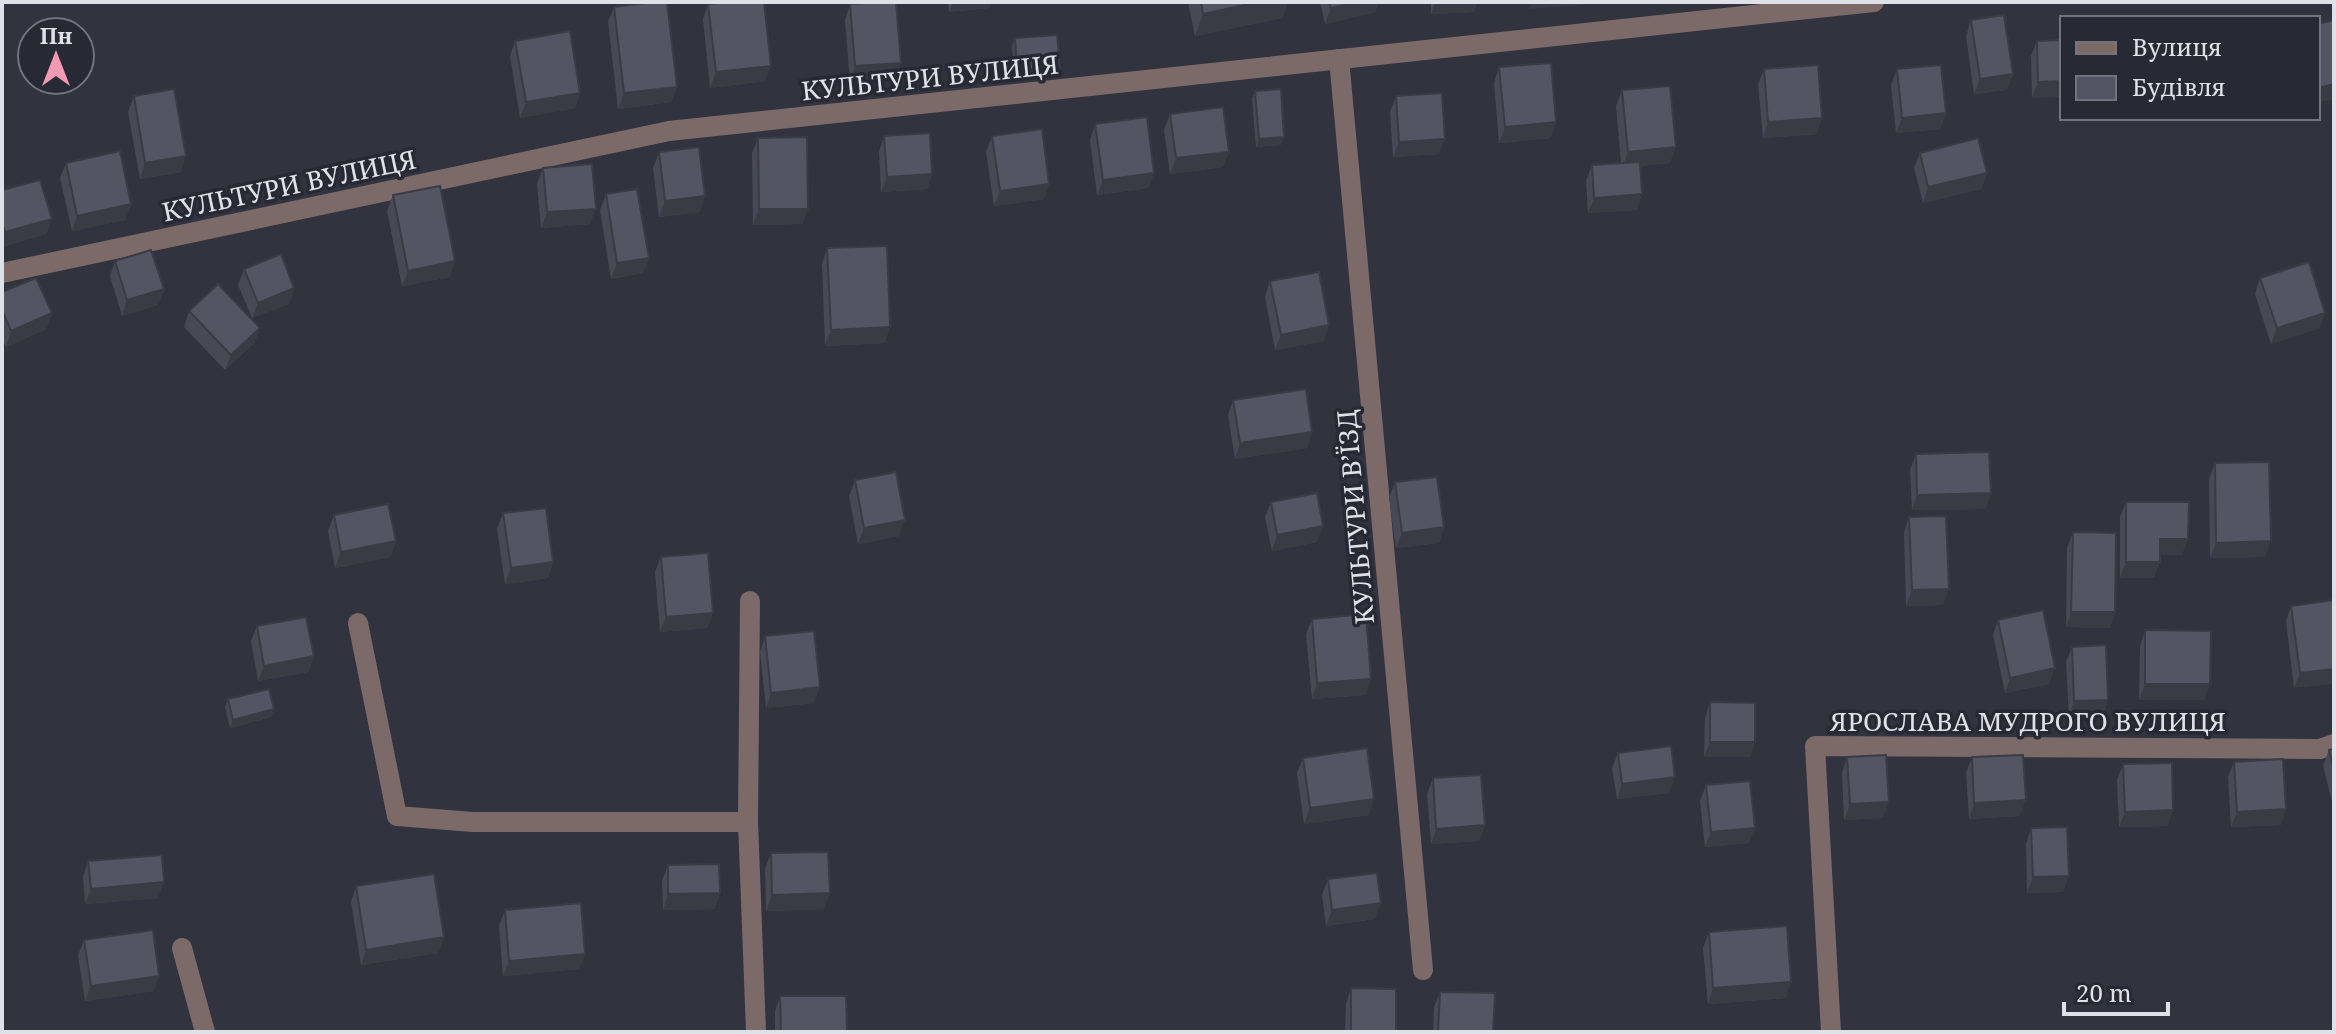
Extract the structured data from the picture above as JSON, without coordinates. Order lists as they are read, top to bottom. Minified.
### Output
{"streets":{"street":["КУЛЬТУРИ ВУЛИЦЯ","КУЛЬТУРИ В’ЇЗД","ЯРОСЛАВА МУДРОГО ВУЛИЦЯ"]},"crossings":[["КУЛЬТУРИ ВУЛИЦЯ","КУЛЬТУРИ В’ЇЗД"]],"legend":["Вулиця","Будівля"],"scale_bar":"20 m","north":"top"}
